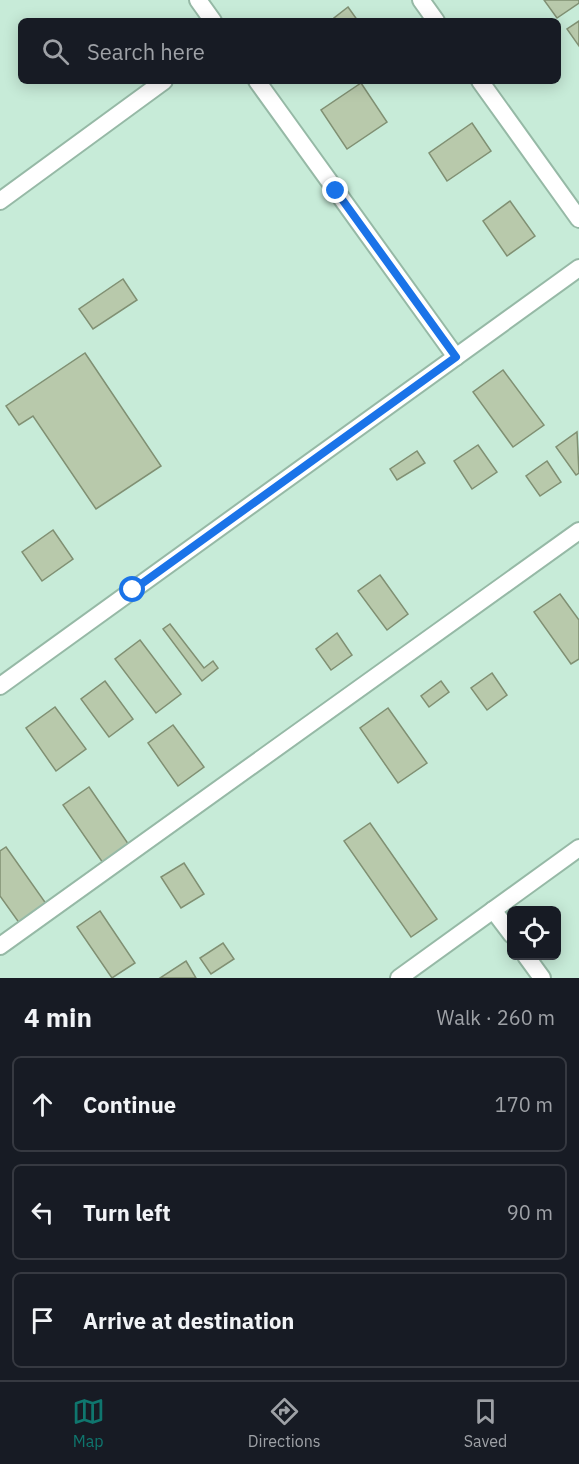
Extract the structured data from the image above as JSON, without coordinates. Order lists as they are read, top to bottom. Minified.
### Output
{"page":{"search":"Search here","heading":["4 min","Walk · 260 m"],"list":[["Continue","170 m"],["Turn left","90 m"],"Arrive at destination"],"nav":["Map","Directions","Saved"]}}
